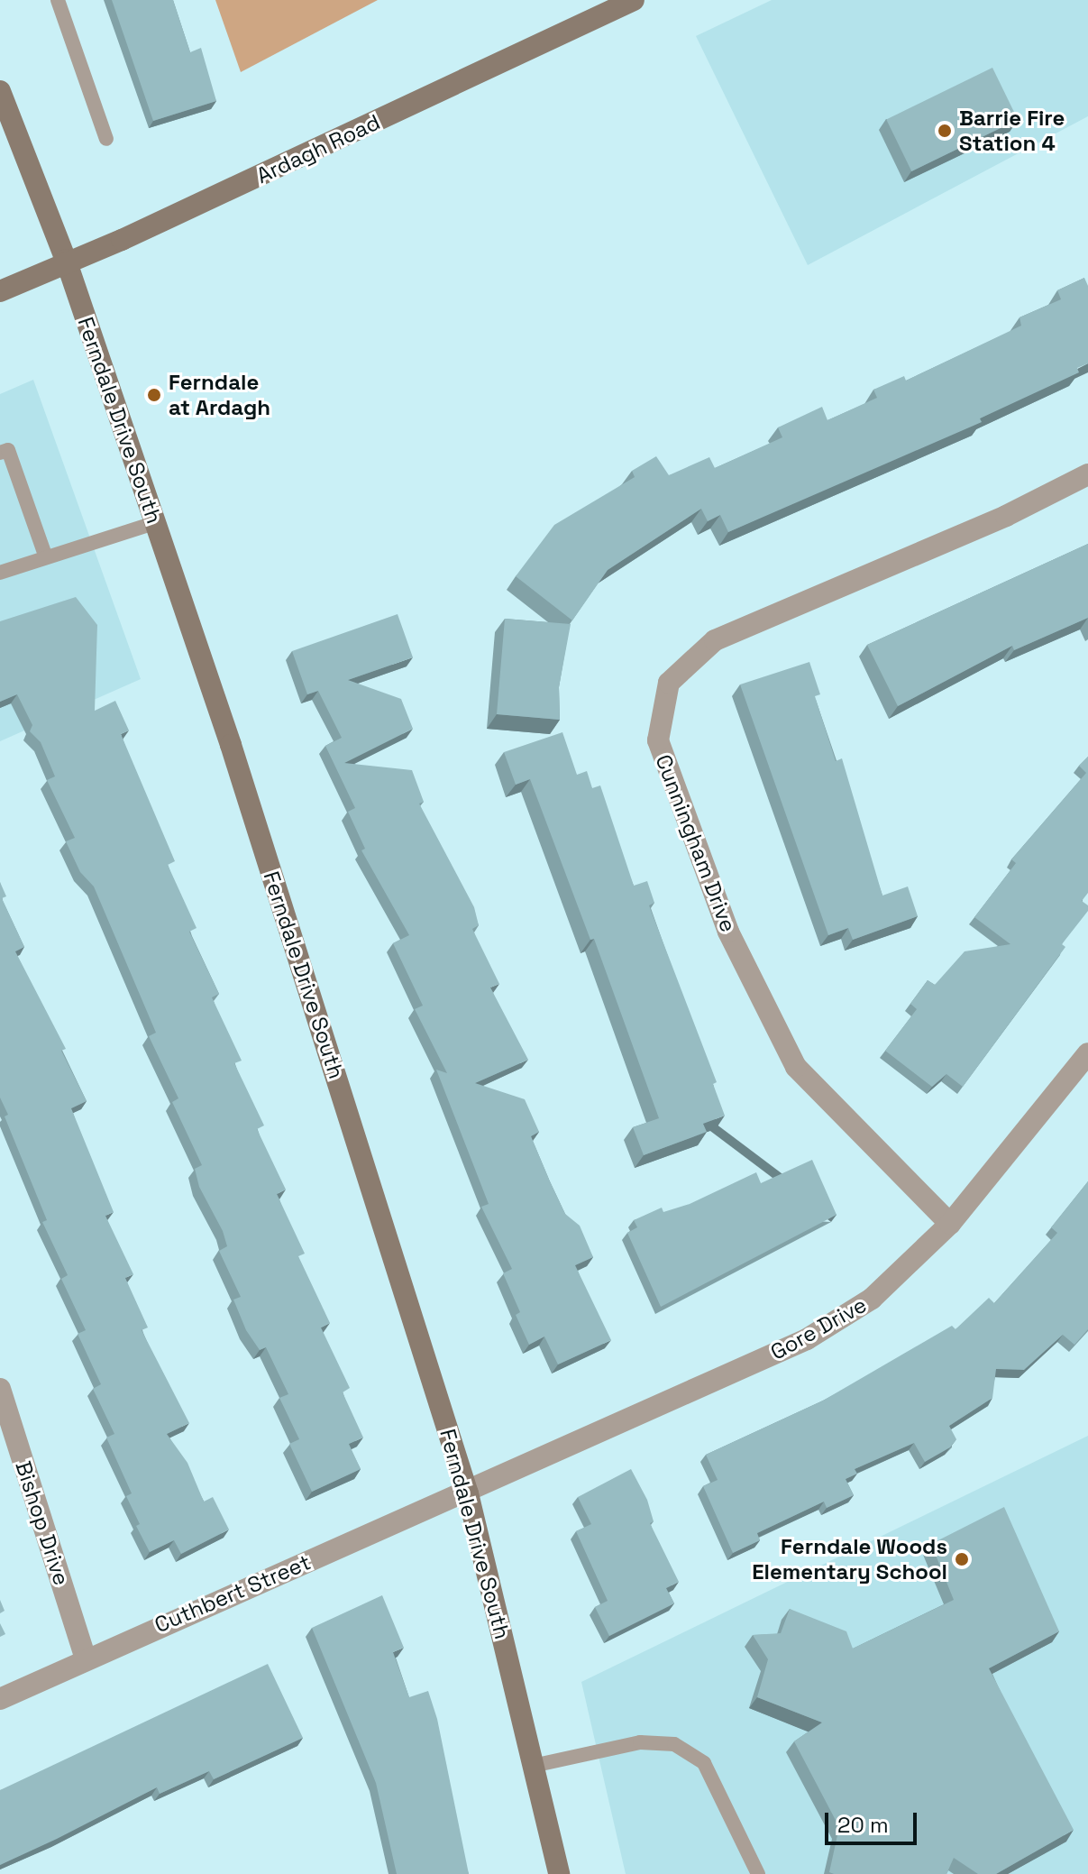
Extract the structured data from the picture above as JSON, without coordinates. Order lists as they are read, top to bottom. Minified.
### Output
{"streets":{"main road":["Ardagh Road","Ferndale Drive South"],"street":["Cunningham Drive","Gore Drive","Bishop Drive","Cuthbert Street"]},"crossings":[["Ardagh Road","Ferndale Drive South"],["Ferndale Drive South","Gore Drive"],["Ferndale Drive South","Cuthbert Street"],["Cunningham Drive","Gore Drive"],["Gore Drive","Cuthbert Street"],["Bishop Drive","Cuthbert Street"]],"places":["Barrie Fire Station 4","Ferndale at Ardagh","Ferndale Woods Elementary School"],"scale_bar":"20 m"}
